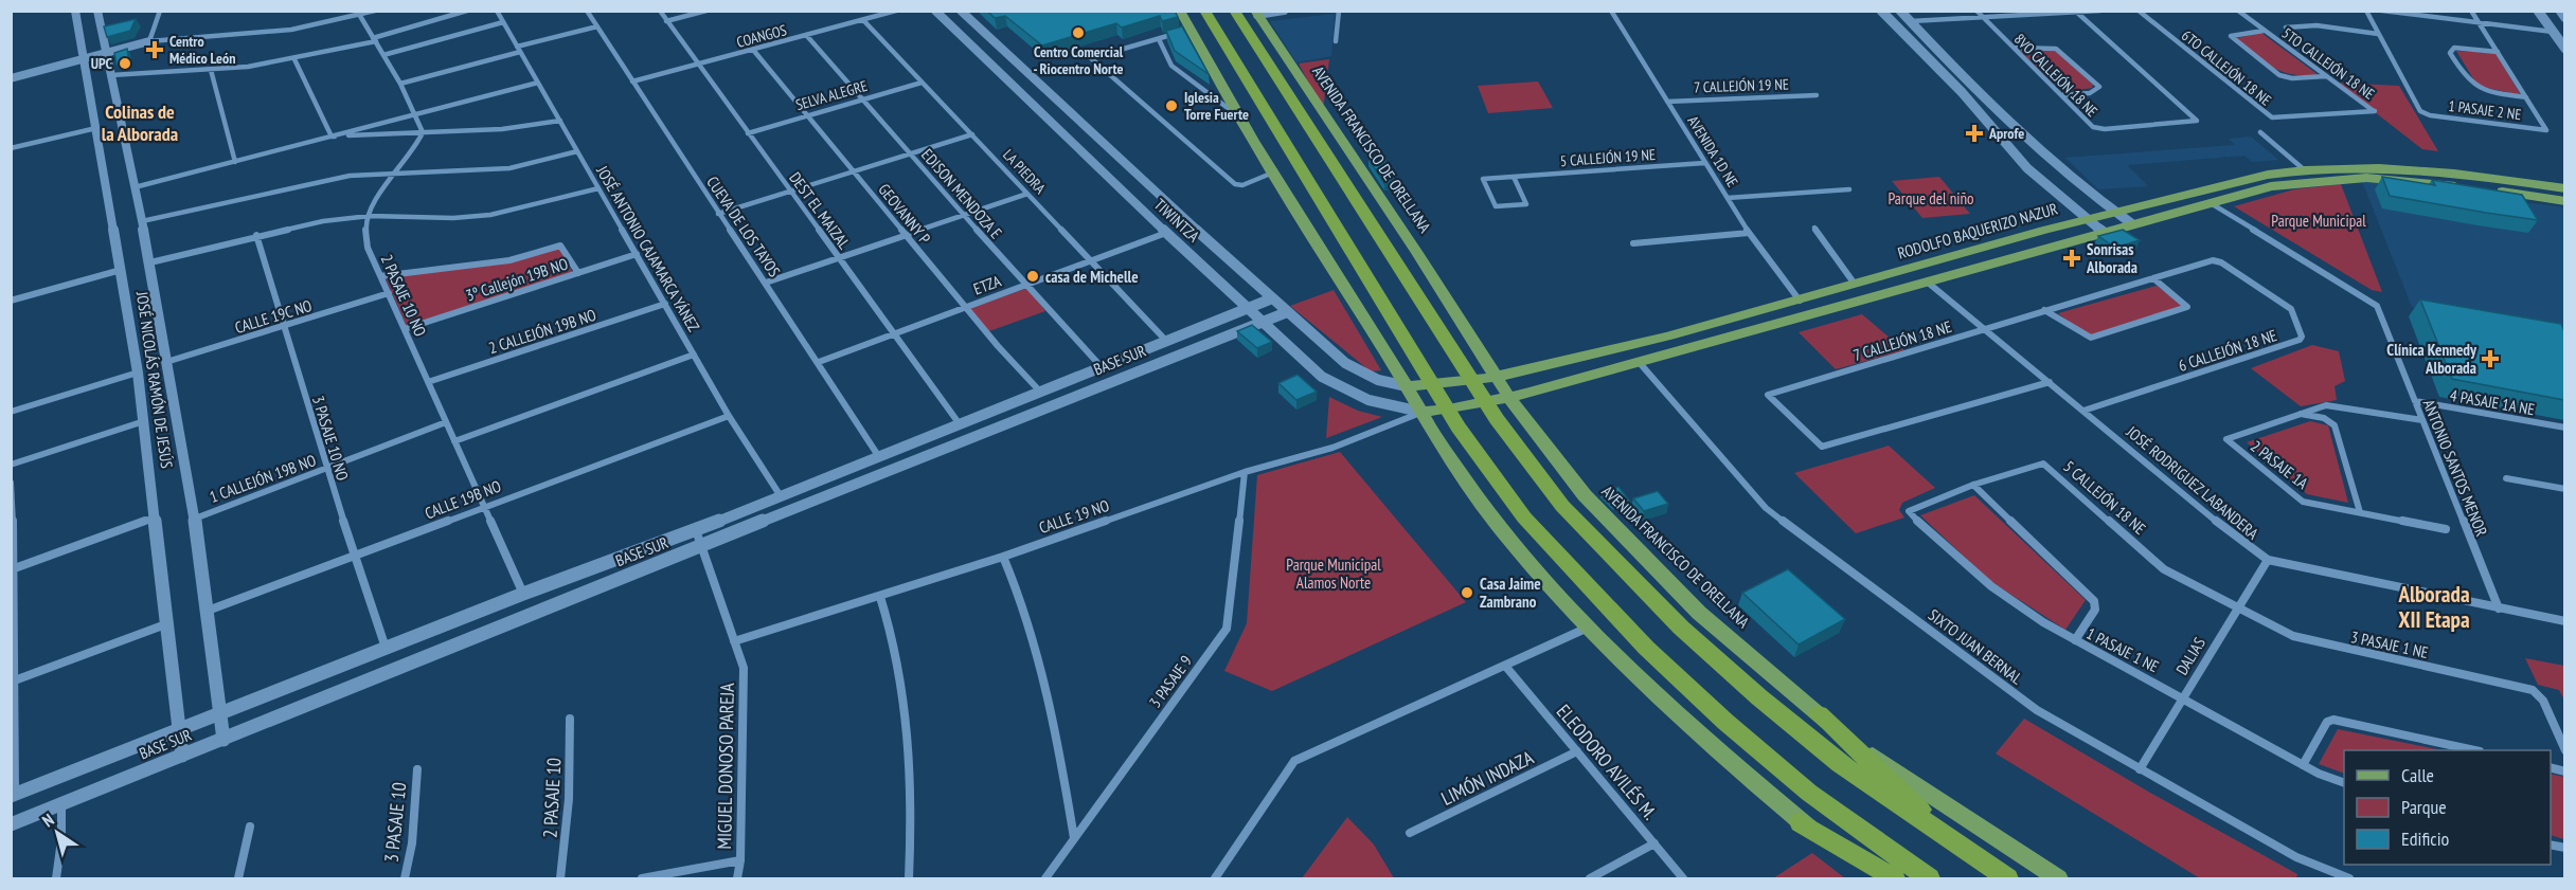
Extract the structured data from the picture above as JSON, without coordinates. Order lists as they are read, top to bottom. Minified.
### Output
{"streets":{"main road":["AVENIDA FRANCISCO DE ORELLANA","RODOLFO BAQUERIZO NAZUR"],"street":["COANGOS","5TO CALLEJÓN 18 NE","6TO CALLEJÓN 18 NE","8VO CALLEJÓN 18 NE","7 CALLEJÓN 19 NE","SELVA ALEGRE","1 PASAJE 2 NE","AVENIDA 1D NE","5 CALLEJÓN 19 NE","LA PIEDRA","EDISON MENDOZA E","DEST EL MAIZAL","GEOVANNY P","TIWINTZA","CUEVA DE LOS TAYOS","JOSÉ ANTONIO CAJAMARCA YÁNEZ","3º Callejón 19B NO","ETZA","2 PASAJE 10 NO","CALLE 19C NO","2 CALLEJÓN 19B NO","7 CALLEJÓN 18 NE","6 CALLEJÓN 18 NE","BASE SUR","JOSÉ NICOLÁS RAMÓN DE JESÚS","4 PASAJE 1A NE","3 PASAJE 10 NO","2 PASAJE 1A","ANTONIO SANTOS MENOR","1 CALLEJÓN 19B NO","JOSÉ RODRIGUEZ LABANDERA","5 CALLEJÓN 18 NE","CALLE 19B NO","CALLE 19 NO","3 PASAJE 1 NE","SIXTO JUAN BERNAL","1 PASAJE 1 NE","DALIAS","3 PASAJE 9","ELEODORO AVILÉS M.","MIGUEL DONOSO PAREJA","LIMÓN INDAZA","2 PASAJE 10","3 PASAJE 10"]},"crossings":[["COANGOS","LA PIEDRA"],["COANGOS","EDISON MENDOZA E"],["COANGOS","DEST EL MAIZAL"],["COANGOS","GEOVANNY P"],["COANGOS","CUEVA DE LOS TAYOS"],["5TO CALLEJÓN 18 NE","6TO CALLEJÓN 18 NE"],["7 CALLEJÓN 19 NE","AVENIDA 1D NE"],["SELVA ALEGRE","LA PIEDRA"],["SELVA ALEGRE","EDISON MENDOZA E"],["SELVA ALEGRE","DEST EL MAIZAL"],["SELVA ALEGRE","GEOVANNY P"],["AVENIDA FRANCISCO DE ORELLANA","RODOLFO BAQUERIZO NAZUR"],["AVENIDA 1D NE","5 CALLEJÓN 19 NE"],["AVENIDA 1D NE","RODOLFO BAQUERIZO NAZUR"],["LA PIEDRA","ETZA"],["LA PIEDRA","BASE SUR"],["EDISON MENDOZA E","ETZA"],["EDISON MENDOZA E","BASE SUR"],["DEST EL MAIZAL","ETZA"],["DEST EL MAIZAL","BASE SUR"],["GEOVANNY P","ETZA"],["GEOVANNY P","BASE SUR"],["TIWINTZA","RODOLFO BAQUERIZO NAZUR"],["TIWINTZA","ETZA"],["TIWINTZA","BASE SUR"],["TIWINTZA","CALLE 19 NO"],["CUEVA DE LOS TAYOS","ETZA"],["CUEVA DE LOS TAYOS","BASE SUR"],["JOSÉ ANTONIO CAJAMARCA YÁNEZ","3º Callejón 19B NO"],["JOSÉ ANTONIO CAJAMARCA YÁNEZ","2 CALLEJÓN 19B NO"],["JOSÉ ANTONIO CAJAMARCA YÁNEZ","BASE SUR"],["JOSÉ ANTONIO CAJAMARCA YÁNEZ","CALLE 19B NO"],["3º Callejón 19B NO","2 PASAJE 10 NO"],["2 PASAJE 10 NO","CALLE 19C NO"],["2 PASAJE 10 NO","2 CALLEJÓN 19B NO"],["2 PASAJE 10 NO","BASE SUR"],["2 PASAJE 10 NO","1 CALLEJÓN 19B NO"],["2 PASAJE 10 NO","CALLE 19B NO"],["CALLE 19C NO","JOSÉ NICOLÁS RAMÓN DE JESÚS"],["CALLE 19C NO","3 PASAJE 10 NO"],["7 CALLEJÓN 18 NE","6 CALLEJÓN 18 NE"],["7 CALLEJÓN 18 NE","JOSÉ RODRIGUEZ LABANDERA"],["6 CALLEJÓN 18 NE","JOSÉ RODRIGUEZ LABANDERA"],["BASE SUR","JOSÉ NICOLÁS RAMÓN DE JESÚS"],["BASE SUR","3 PASAJE 10 NO"],["BASE SUR","MIGUEL DONOSO PAREJA"],["JOSÉ NICOLÁS RAMÓN DE JESÚS","1 CALLEJÓN 19B NO"],["JOSÉ NICOLÁS RAMÓN DE JESÚS","CALLE 19B NO"],["4 PASAJE 1A NE","ANTONIO SANTOS MENOR"],["3 PASAJE 10 NO","1 CALLEJÓN 19B NO"],["3 PASAJE 10 NO","CALLE 19B NO"],["2 PASAJE 1A","ANTONIO SANTOS MENOR"],["ANTONIO SANTOS MENOR","JOSÉ RODRIGUEZ LABANDERA"],["JOSÉ RODRIGUEZ LABANDERA","DALIAS"],["5 CALLEJÓN 18 NE","3 PASAJE 1 NE"],["5 CALLEJÓN 18 NE","1 PASAJE 1 NE"],["5 CALLEJÓN 18 NE","DALIAS"],["CALLE 19 NO","3 PASAJE 9"],["CALLE 19 NO","MIGUEL DONOSO PAREJA"],["3 PASAJE 1 NE","DALIAS"],["SIXTO JUAN BERNAL","DALIAS"],["1 PASAJE 1 NE","DALIAS"],["ELEODORO AVILÉS M.","LIMÓN INDAZA"]],"districts":["Colinas de la Alborada","Alborada XII Etapa"],"parks":["Parque del niño","Parque Municipal","Parque Municipal Alamos Norte"],"places":{"other":["Centro Comercial - Riocentro Norte","UPC","Iglesia Torre Fuerte","casa de Michelle","Casa Jaime Zambrano"],"health":["Centro Médico León","Aprofe","Sonrisas Alborada","Clínica Kennedy Alborada"]},"legend":["Calle","Parque","Edificio"],"north":"top left"}
